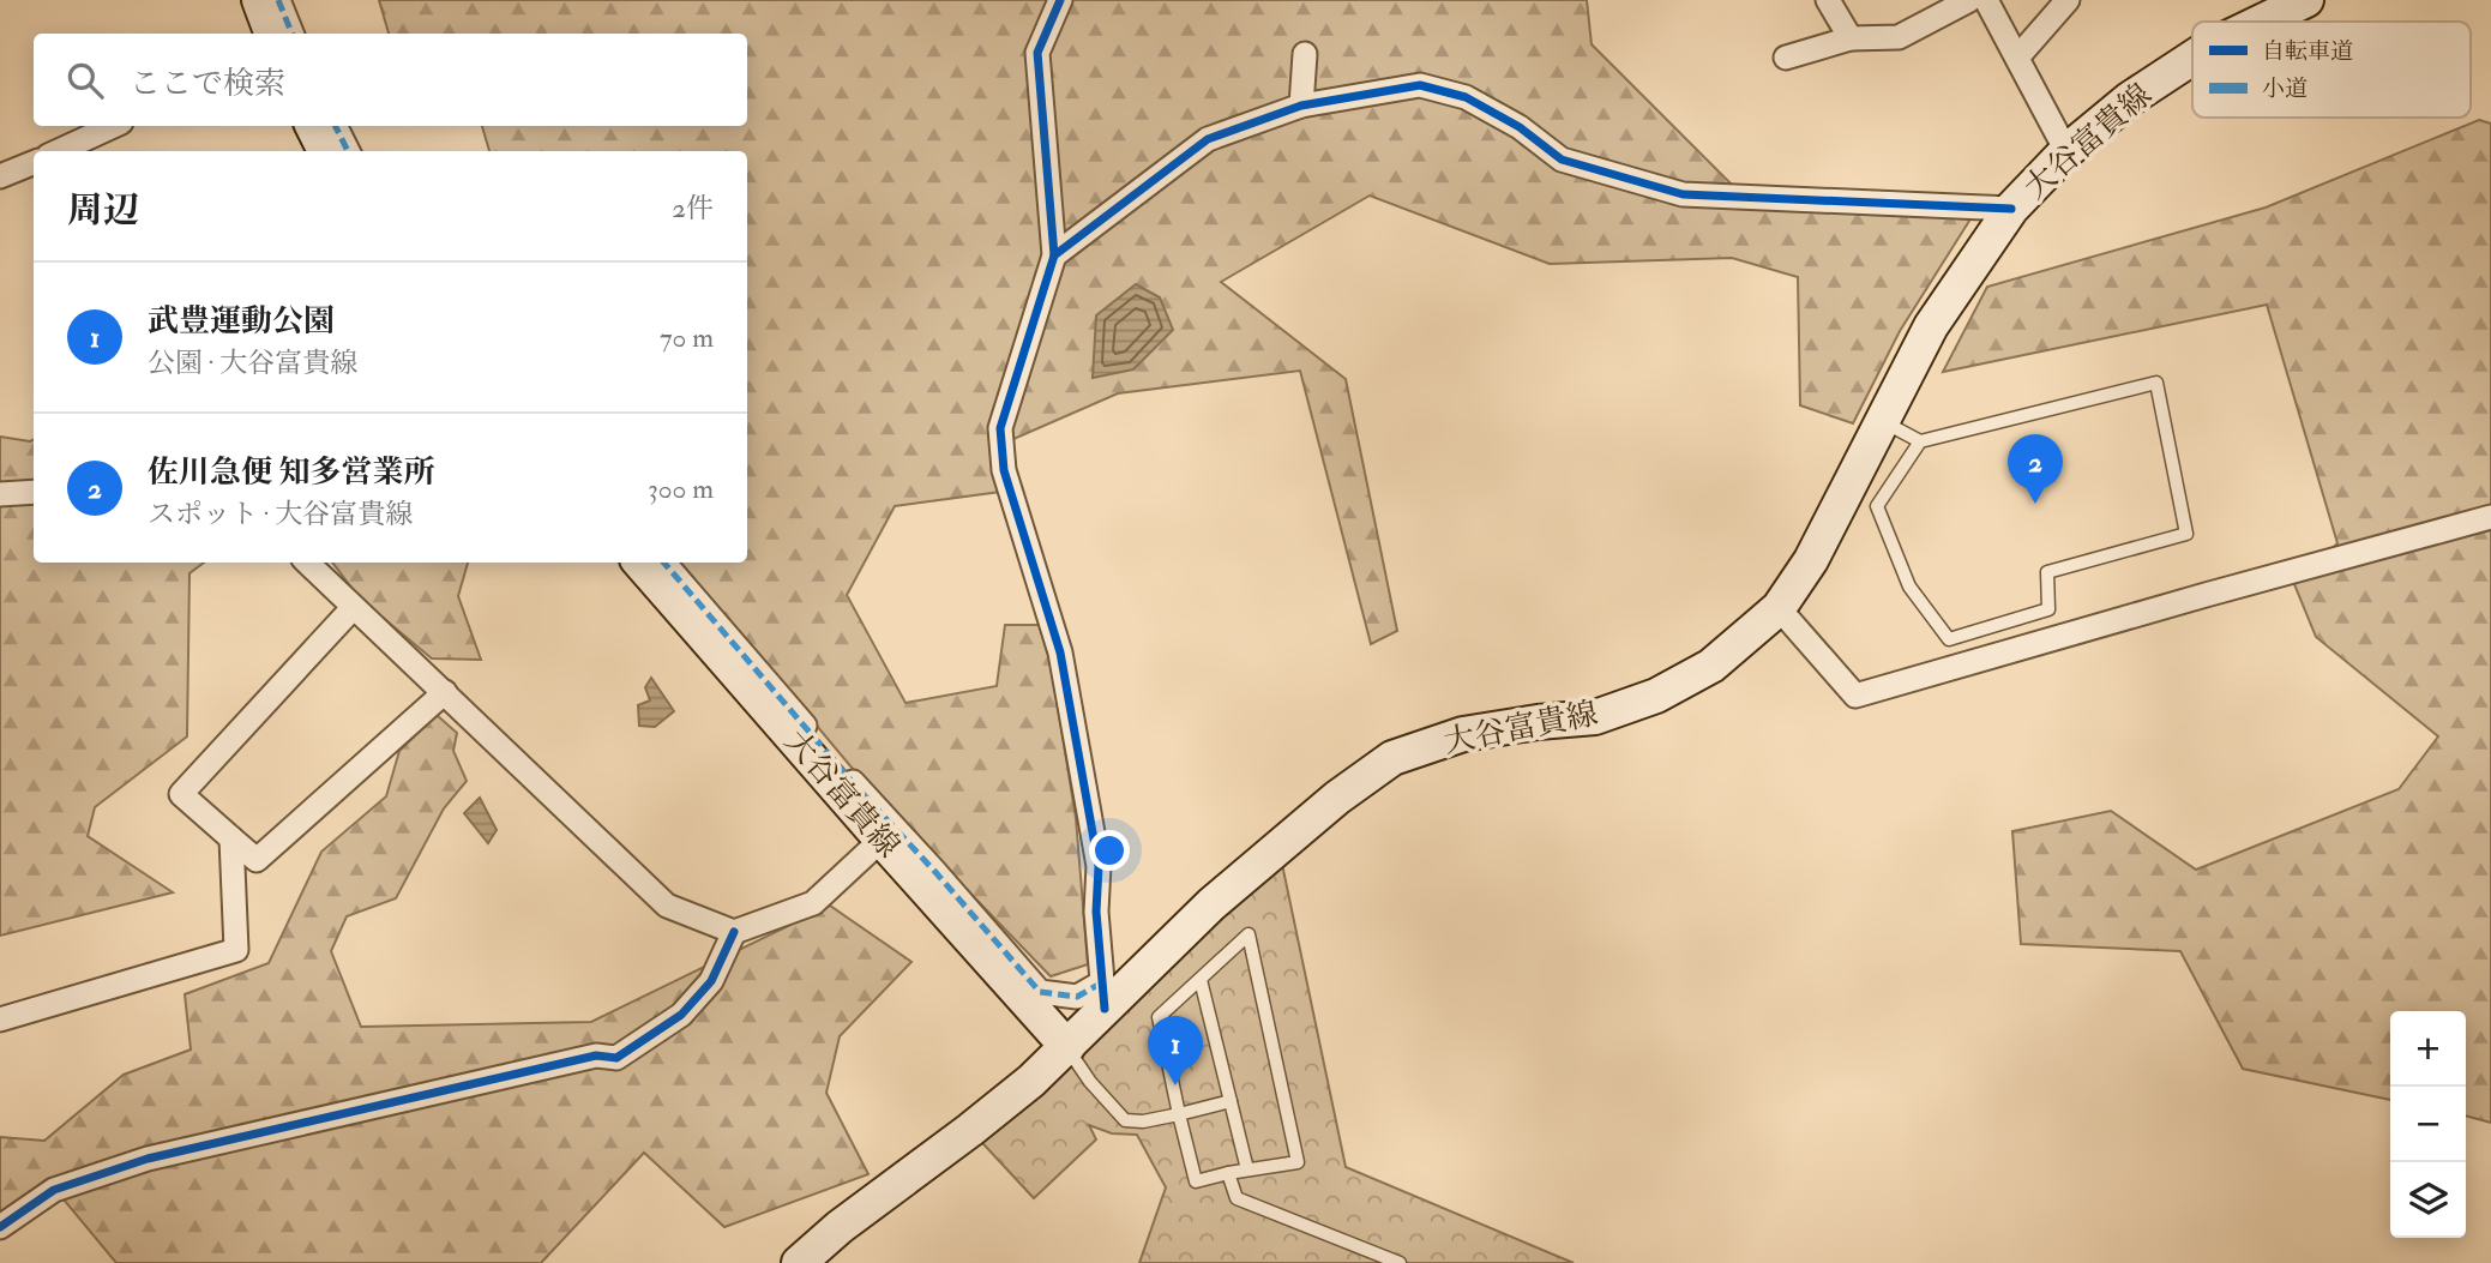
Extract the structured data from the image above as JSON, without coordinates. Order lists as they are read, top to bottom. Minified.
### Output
{"streets":{"main road":["大谷富貴線"]},"legend":["自転車道","小道"],"page":{"search":"ここで検索","heading":["周辺","2件"],"list":[{"mark":"1","name":"武豊運動公園","note":"公園 · 大谷富貴線","value":"70 m"},{"mark":"2","name":"佐川急便 知多営業所","note":"スポット · 大谷富貴線","value":"300 m"}],"pins":["2","1"],"map_buttons":["+","−"]}}
